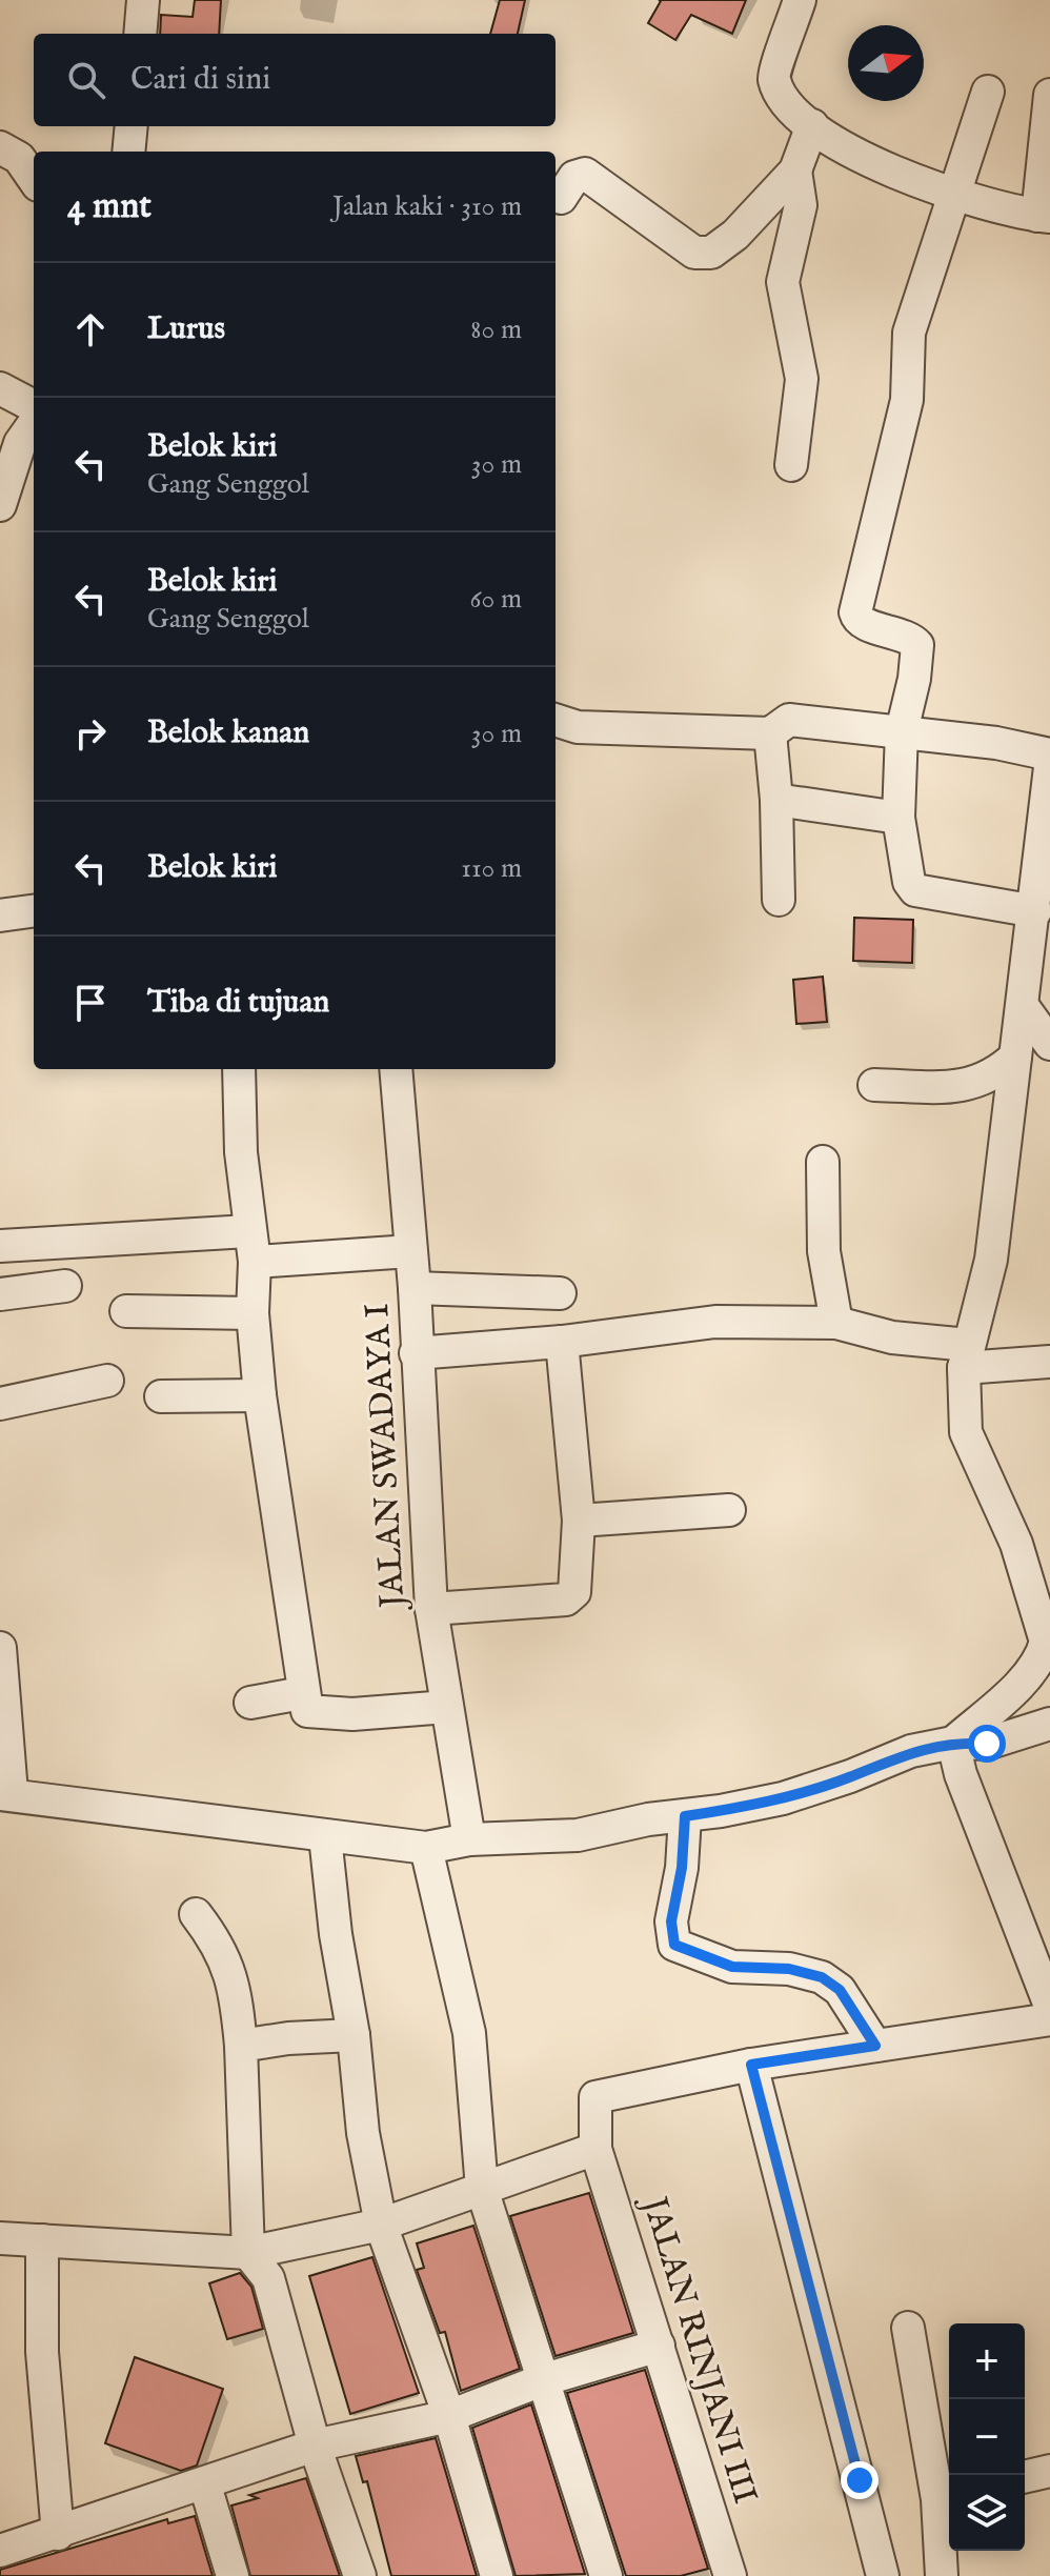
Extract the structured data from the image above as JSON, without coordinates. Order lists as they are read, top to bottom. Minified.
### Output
{"streets":{"street":["JALAN SWADAYA I","JALAN RINJANI III"]},"north":"right","page":{"search":"Cari di sini","heading":["4 mnt","Jalan kaki · 310 m"],"list":[["Lurus","80 m"],["Belok kiri","Gang Senggol","30 m"],["Belok kiri","Gang Senggol","60 m"],["Belok kanan","30 m"],["Belok kiri","110 m"],"Tiba di tujuan"],"map_buttons":["+","−"]}}
